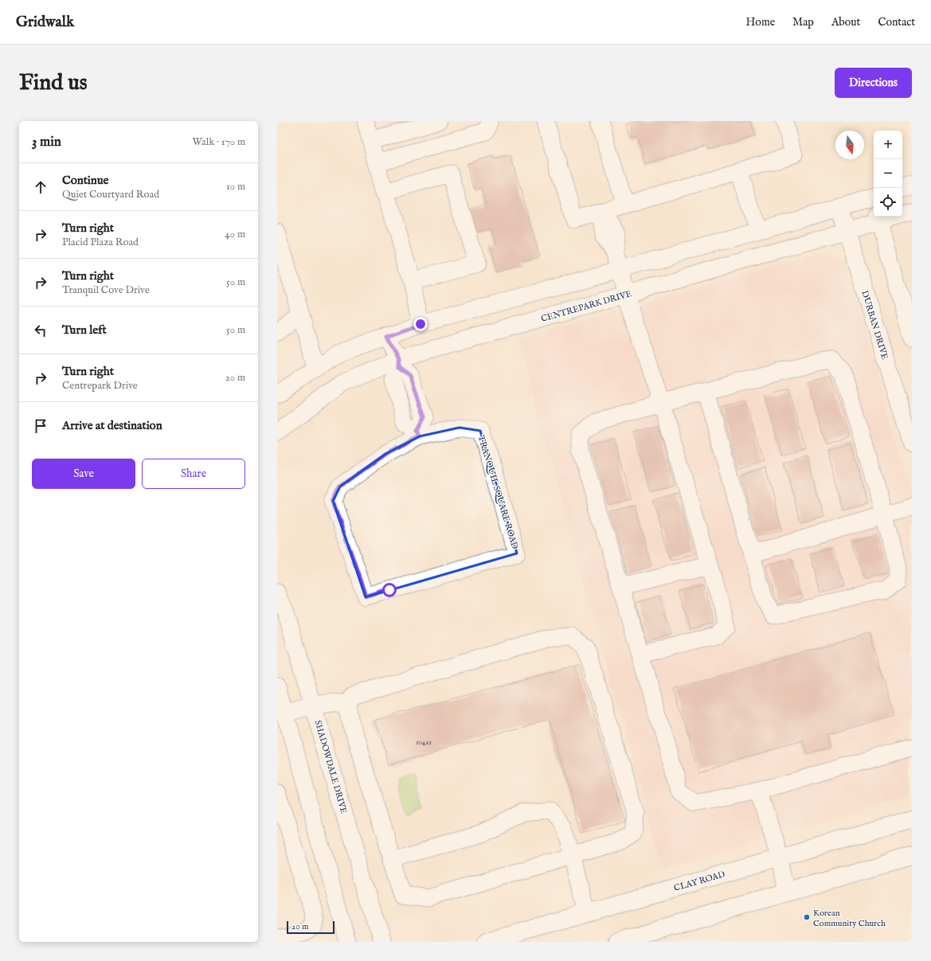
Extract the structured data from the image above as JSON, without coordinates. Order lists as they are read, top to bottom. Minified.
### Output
{"streets":{"main road":["CLAY ROAD"],"street":["CENTREPARK DRIVE","DURBAN DRIVE","TRANQUIL SQUARE ROAD","SHADOWDALE DRIVE"]},"crossings":[["CENTREPARK DRIVE","DURBAN DRIVE"]],"places":["Korean Community Church"],"house_numbers":["10421"],"scale_bar":"20 m","north":"bottom","page":{"header":"Gridwalk","nav":["Home","Map","About","Contact"],"buttons":["Directions",["Save","Share"]],"title":"Find us","heading":["3 min","Walk · 170 m"],"map_buttons":["+","−"],"list":[["Continue","Quiet Courtyard Road","10 m"],["Turn right","Placid Plaza Road","40 m"],["Turn right","Tranquil Cove Drive","50 m"],["Turn left","50 m"],["Turn right","Centrepark Drive","20 m"],"Arrive at destination"],"scale":"20 m"}}
